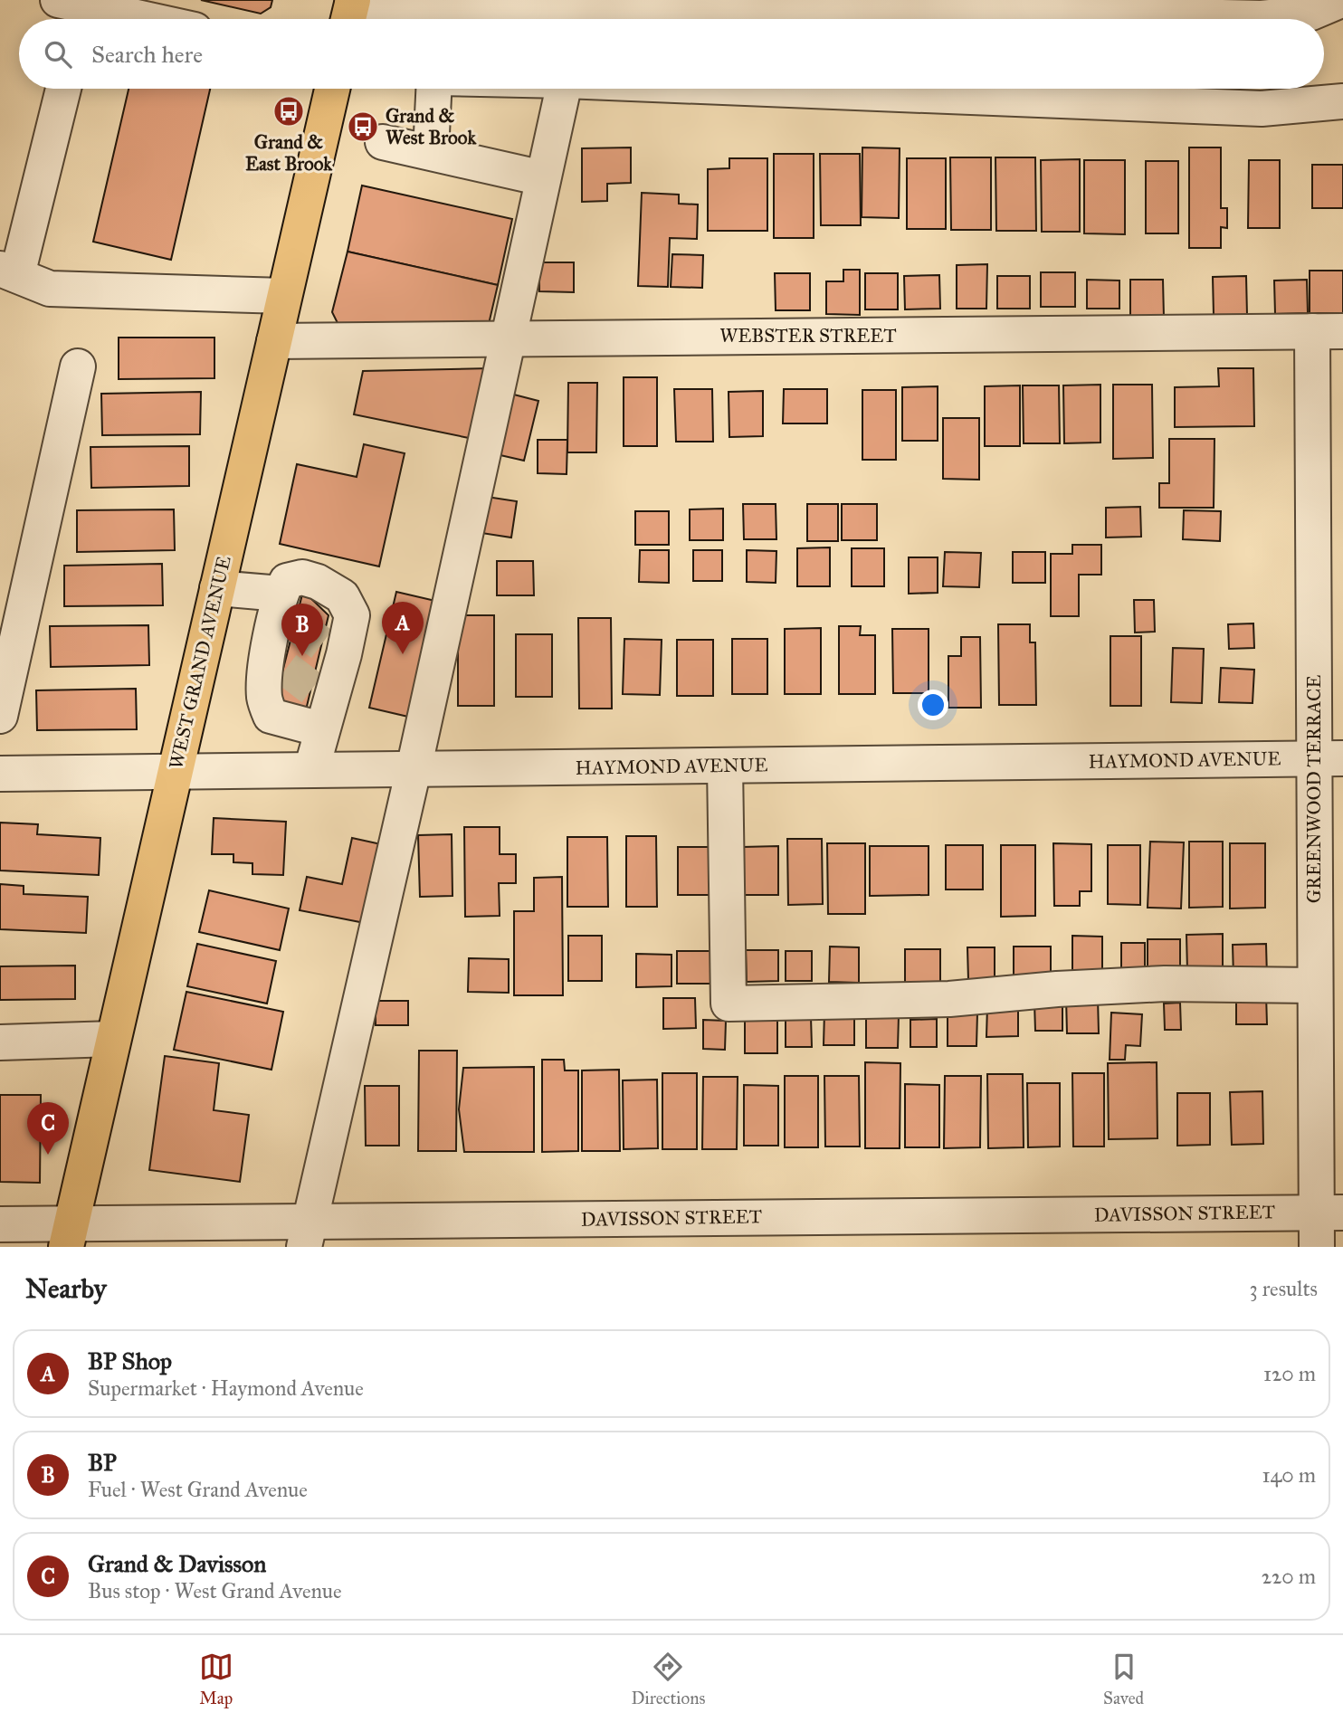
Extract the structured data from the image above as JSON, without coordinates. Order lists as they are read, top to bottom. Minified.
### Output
{"streets":{"main road":["WEST GRAND AVENUE"],"street":["WEBSTER STREET","HAYMOND AVENUE","GREENWOOD TERRACE","DAVISSON STREET"]},"crossings":[["WEBSTER STREET","WEST GRAND AVENUE"],["WEBSTER STREET","GREENWOOD TERRACE"],["WEST GRAND AVENUE","HAYMOND AVENUE"],["WEST GRAND AVENUE","DAVISSON STREET"],["HAYMOND AVENUE","GREENWOOD TERRACE"],["GREENWOOD TERRACE","DAVISSON STREET"]],"places":{"bus stop":["Grand & East Brook","Grand & West Brook"]},"page":{"search":"Search here","pins":["A","B","C"],"heading":["Nearby","3 results"],"list":[{"mark":"A","name":"BP Shop","note":"Supermarket · Haymond Avenue","value":"120 m"},{"mark":"B","name":"BP","note":"Fuel · West Grand Avenue","value":"140 m"},{"mark":"C","name":"Grand & Davisson","note":"Bus stop · West Grand Avenue","value":"220 m"}],"nav":["Map","Directions","Saved"]}}
